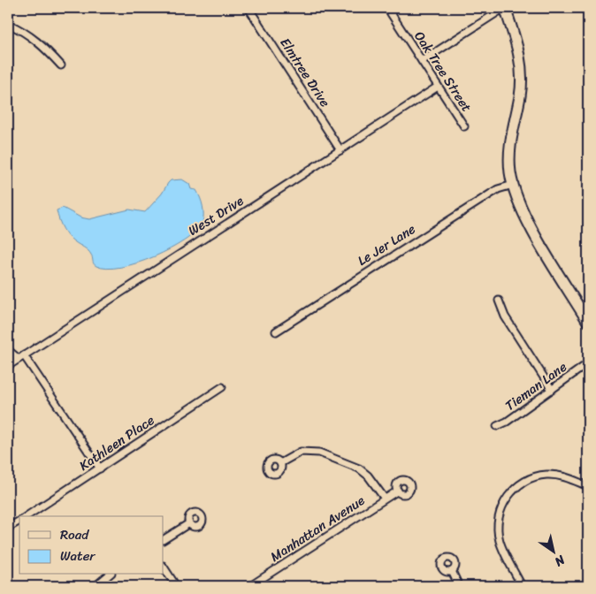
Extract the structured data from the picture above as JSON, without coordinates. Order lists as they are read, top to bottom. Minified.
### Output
{"streets":{"street":["Oak Tree Street","Elmtree Drive","West Drive","Le Jer Lane","Tieman Lane","Kathleen Place","Manhattan Avenue"]},"crossings":[["Oak Tree Street","West Drive"],["Elmtree Drive","West Drive"]],"legend":["Road","Water"],"north":"bottom right"}
